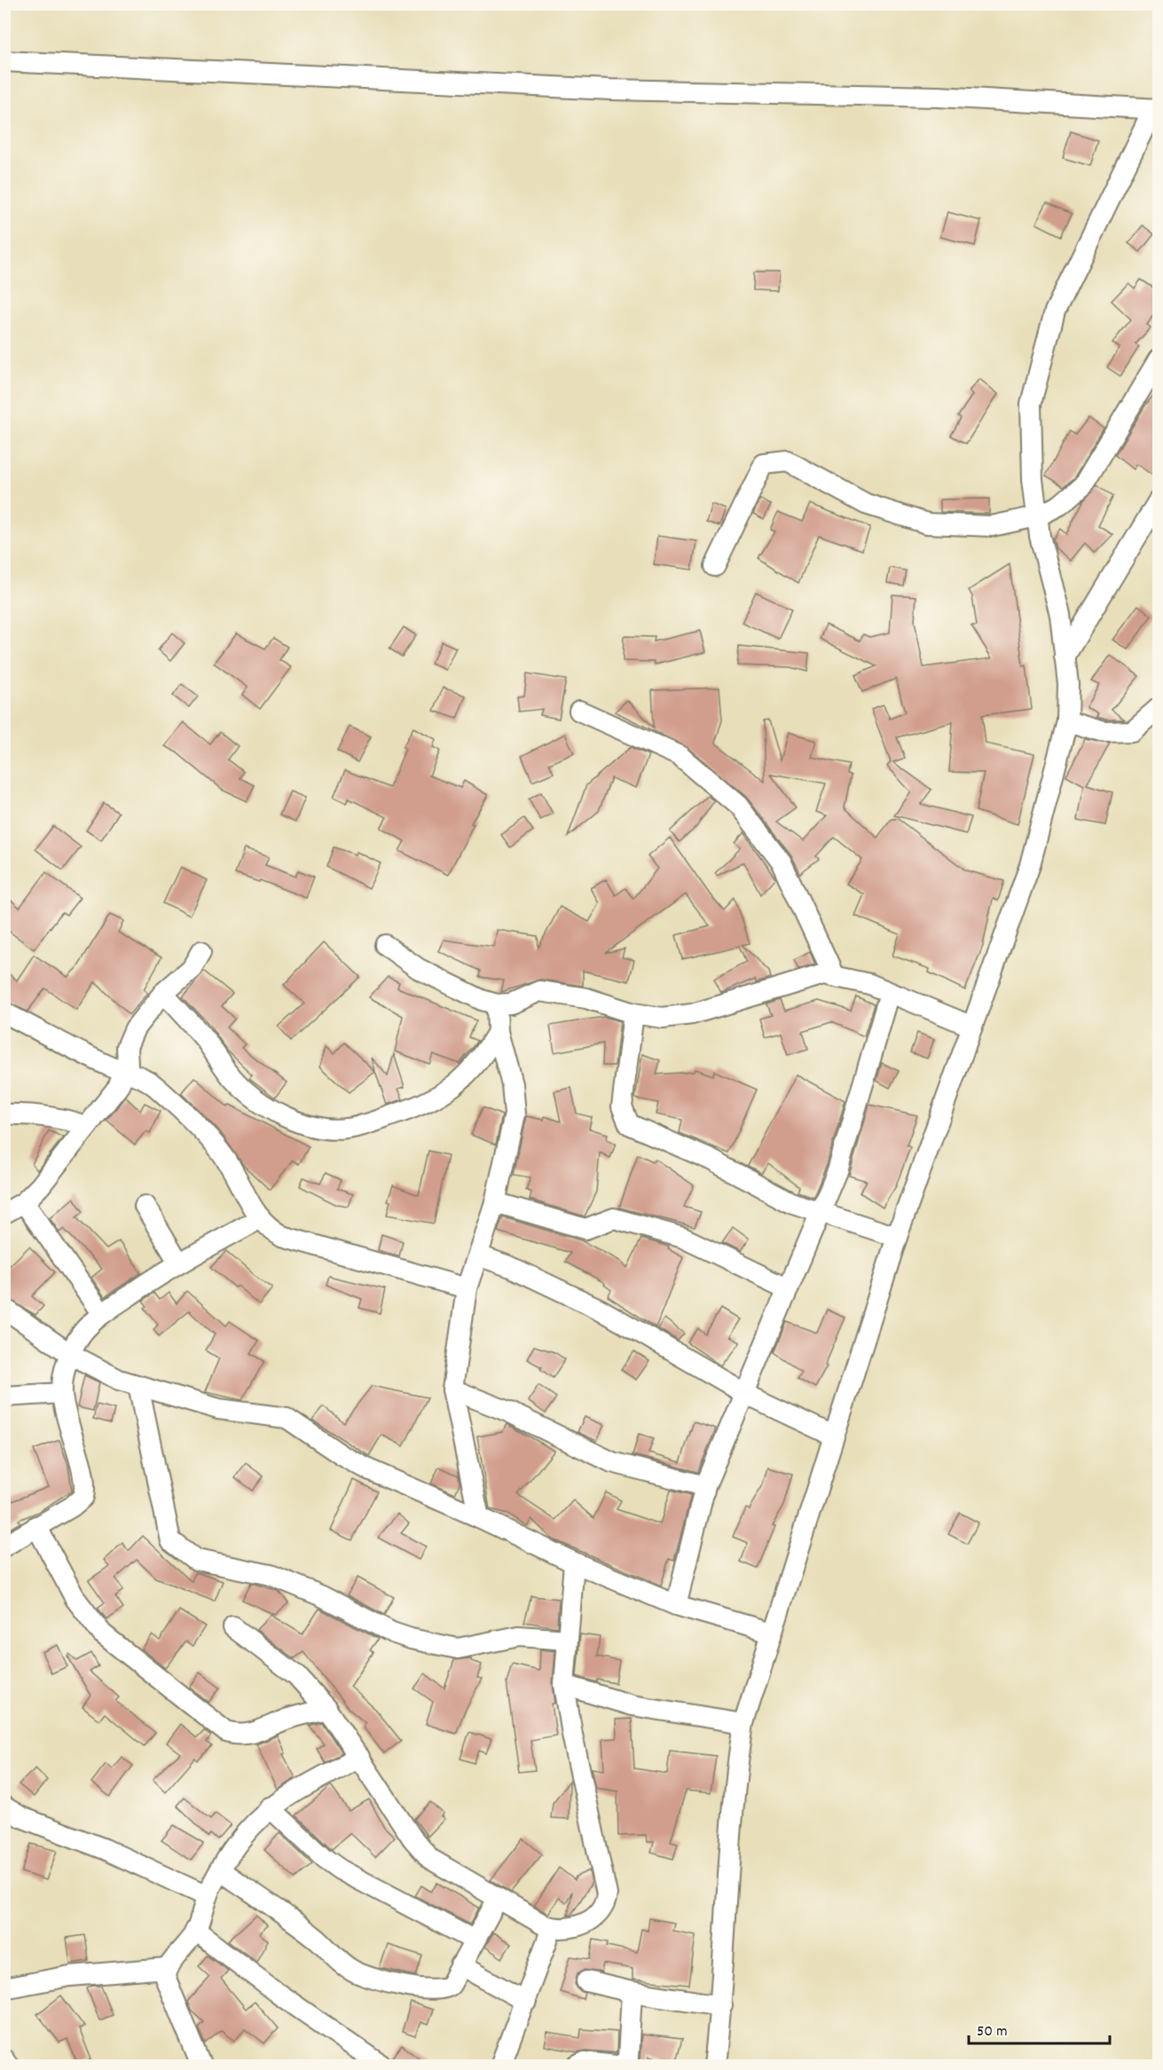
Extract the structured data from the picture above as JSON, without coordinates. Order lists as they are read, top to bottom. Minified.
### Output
{"scale_bar":"50 m"}
